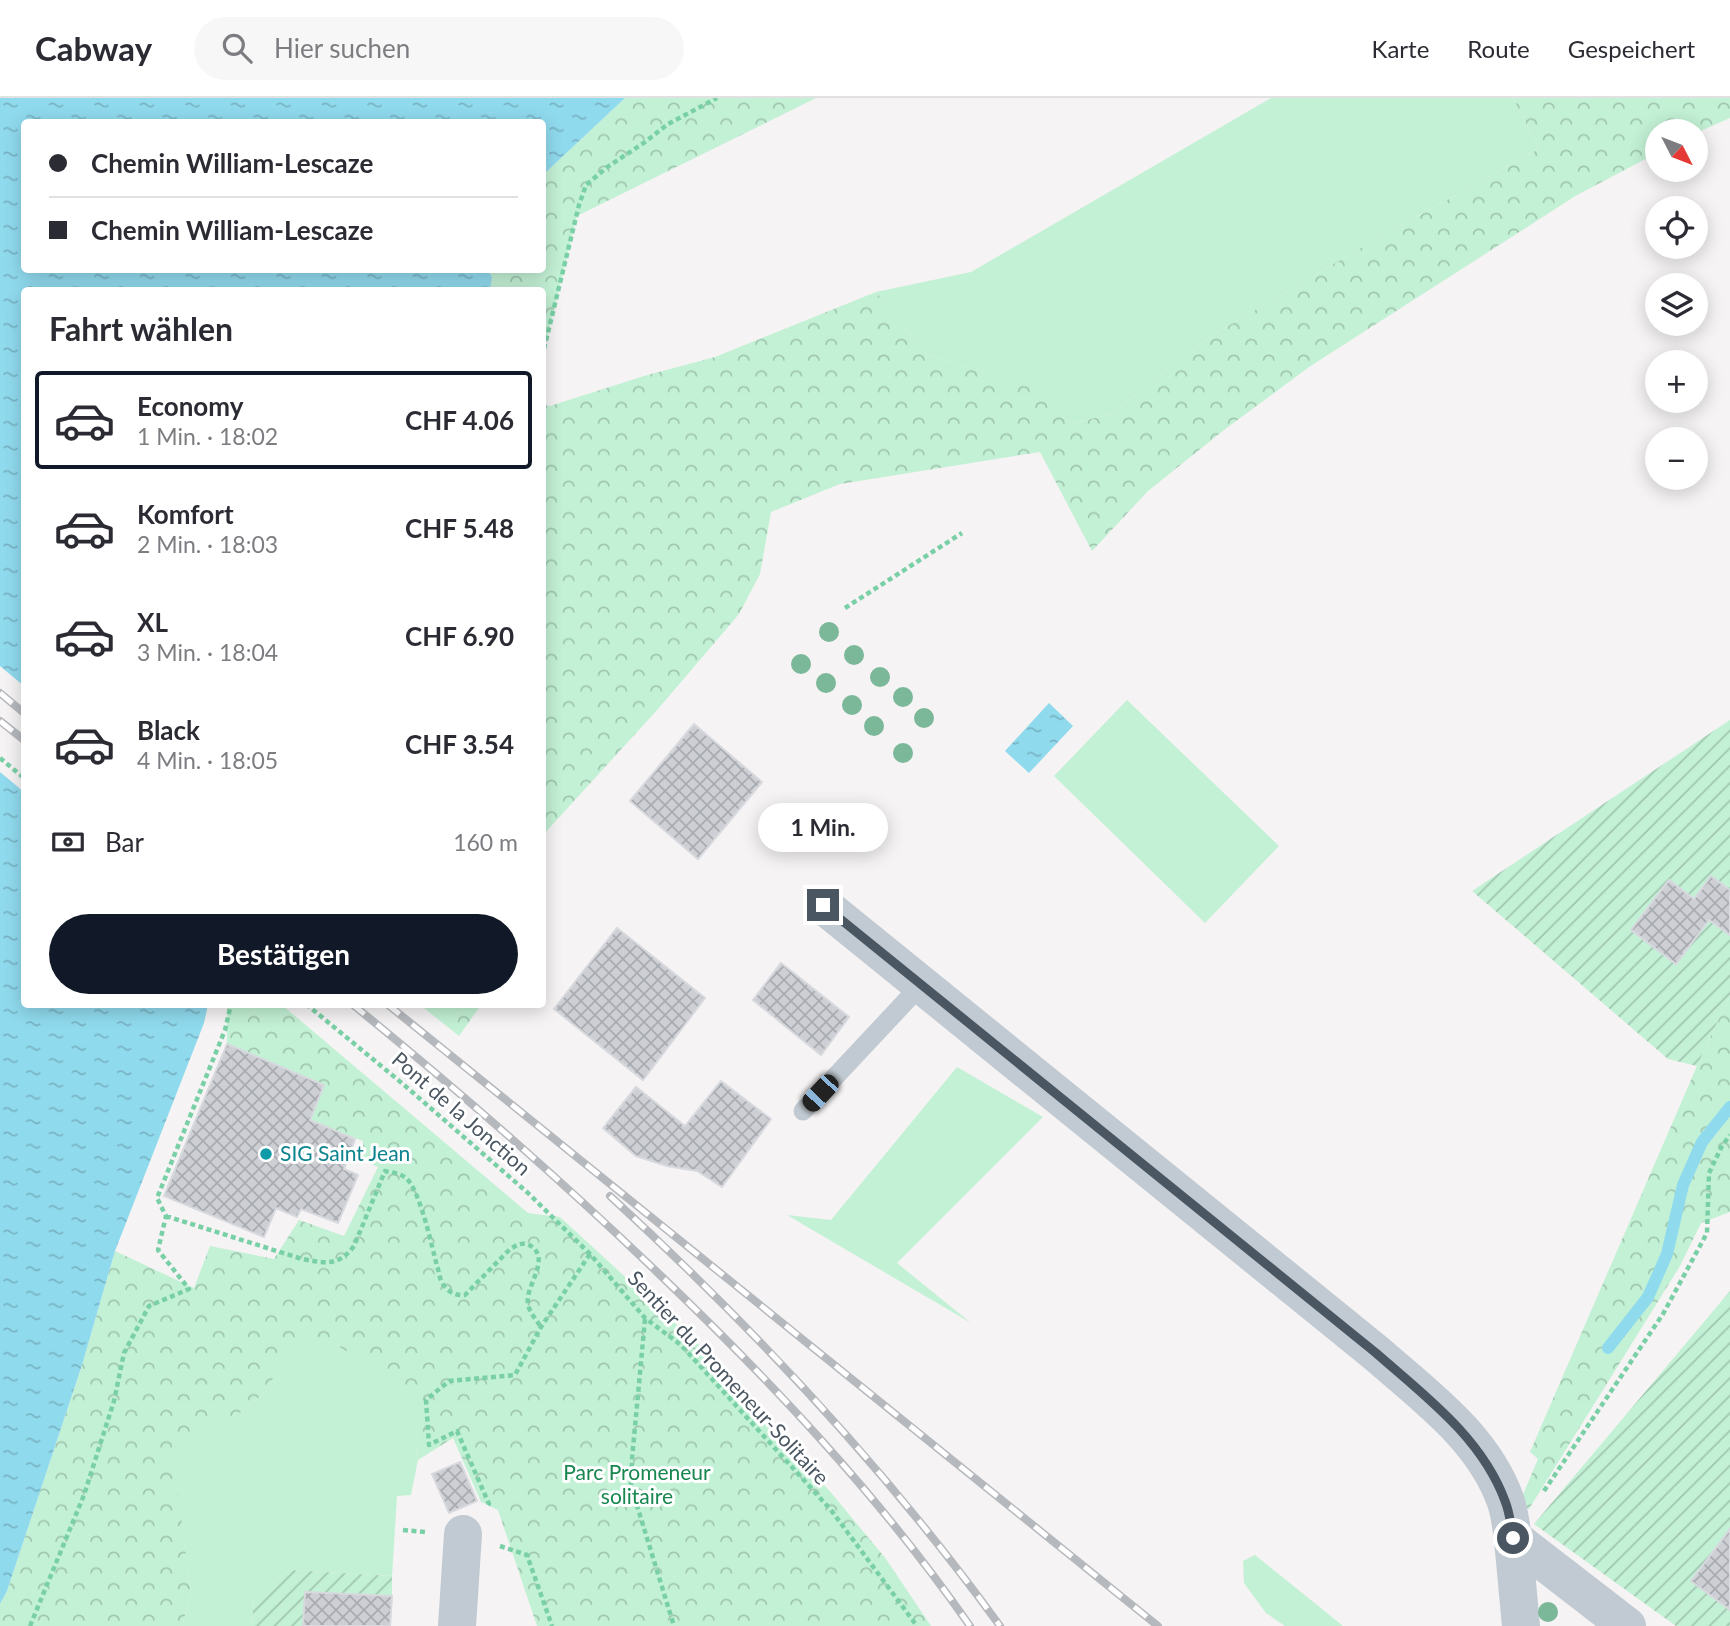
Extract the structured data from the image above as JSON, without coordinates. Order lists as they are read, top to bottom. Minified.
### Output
{"streets":{"path":["Pont de la Jonction","Sentier du Promeneur-Solitaire"]},"crossings":[["Pont de la Jonction","Sentier du Promeneur-Solitaire"]],"parks":["Parc Promeneur solitaire"],"places":["SIG Saint Jean"],"north":"bottom right","page":{"header":"Cabway","search":"Hier suchen","nav":["Karte","Route","Gespeichert"],"map_buttons":["+","−"],"banner":["Chemin William-Lescaze","Chemin William-Lescaze"],"heading":"Fahrt wählen","list":[{"name":"Economy","note":"1 Min. · 18:02","value":"CHF 4.06"},{"name":"Komfort","note":"2 Min. · 18:03","value":"CHF 5.48"},{"name":"XL","note":"3 Min. · 18:04","value":"CHF 6.90"},{"name":"Black","note":"4 Min. · 18:05","value":"CHF 3.54"}],"bubble":"1 Min.","pay":["Bar","160 m"],"buttons":"Bestätigen"}}
